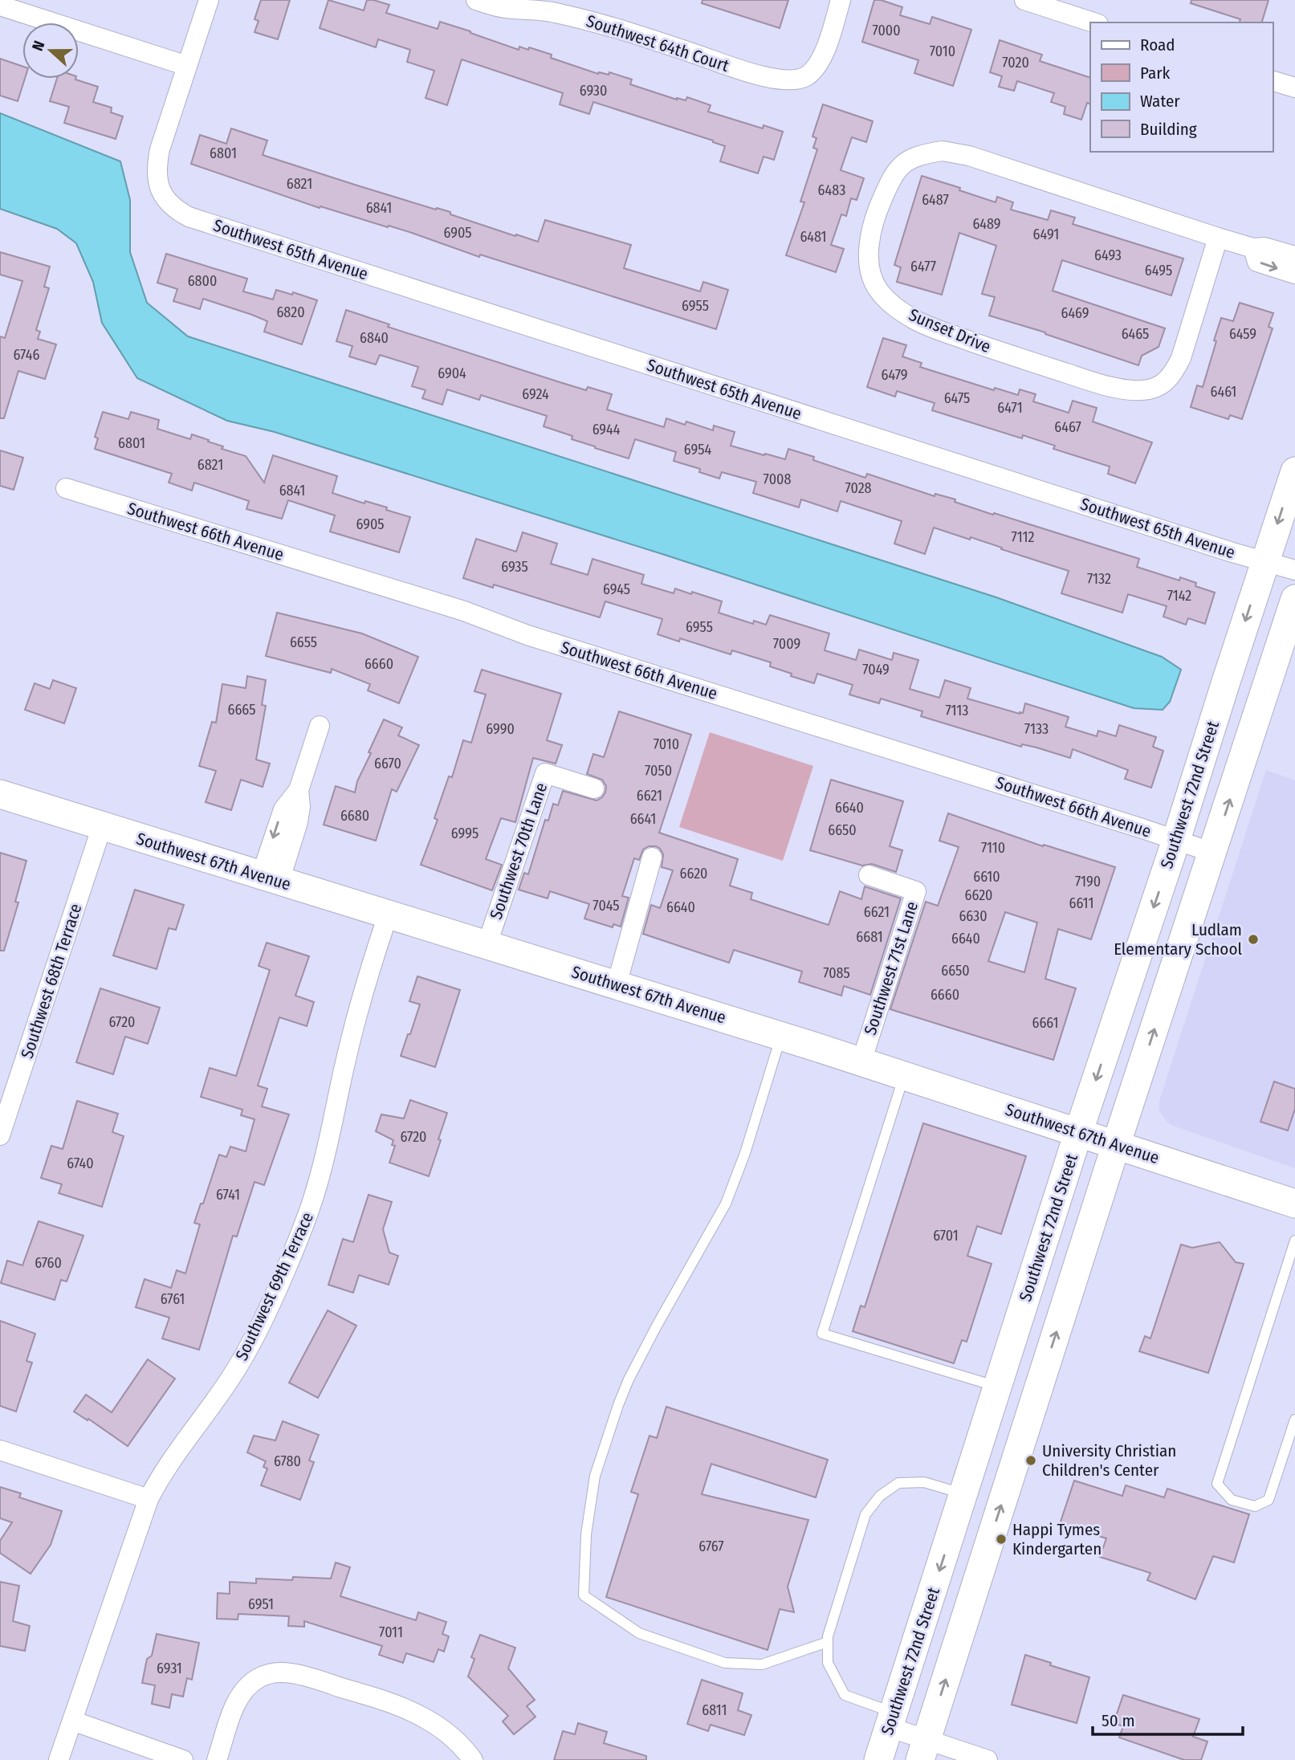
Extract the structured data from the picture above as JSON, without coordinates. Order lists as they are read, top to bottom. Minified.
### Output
{"streets":{"main road":["Southwest 72nd Street","Southwest 67th Avenue"],"street":["Southwest 64th Court","Southwest 65th Avenue","Sunset Drive","Southwest 66th Avenue","Southwest 70th Lane","Southwest 71st Lane","Southwest 68th Terrace","Southwest 69th Terrace"]},"crossings":[["Southwest 65th Avenue","Southwest 72nd Street"],["Southwest 66th Avenue","Southwest 72nd Street"],["Southwest 72nd Street","Southwest 67th Avenue"],["Southwest 70th Lane","Southwest 67th Avenue"],["Southwest 67th Avenue","Southwest 71st Lane"],["Southwest 67th Avenue","Southwest 68th Terrace"],["Southwest 67th Avenue","Southwest 69th Terrace"]],"places":["Ludlam Elementary School","University Christian Children's Center","Happi Tymes Kindergarten"],"house_numbers":["7000","7010","7020","6930","6801","6821","6483","6487","6841","6489","6905","6491","6481","6493","6477","6495","6800","6955","6820","6469","6465","6459","6840","6746","6904","6479","6461","6924","6475","6471","6467","6944","6801","6954","6821","7008","7028","6841","6905","7112","6935","7132","6945","7142","6955","6655","7009","6660","7049","6665","7113","6990","7133","7010","6670","7050","6621","6640","6680","6641","6650","6995","7110","6620","6610","7190","6620","6611","7045","6640","6621","6630","6681","6640","6650","7085","6660","6720","6661","6720","6740","6741","6701","6760","6761","6780","6767","6951","7011","6931","6811"],"legend":["Road","Park","Water","Building"],"scale_bar":"50 m","north":"left"}
